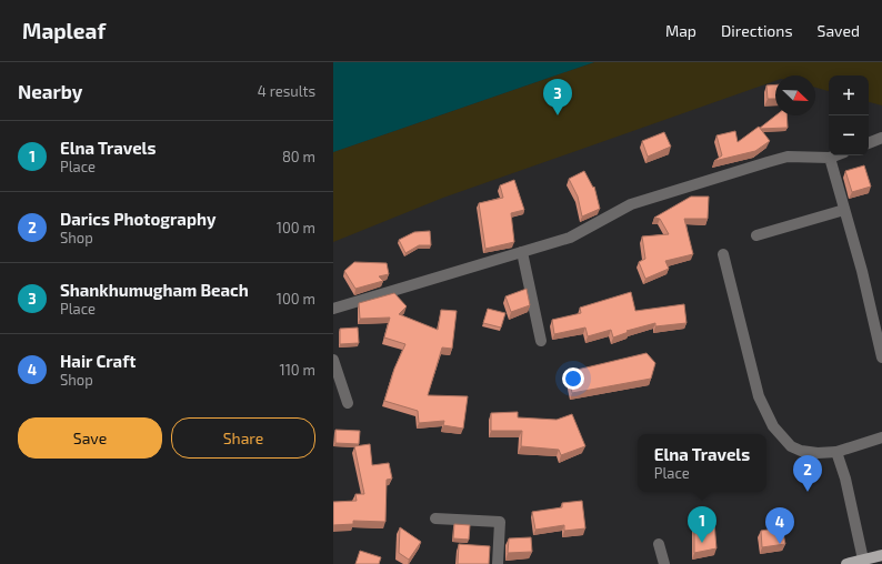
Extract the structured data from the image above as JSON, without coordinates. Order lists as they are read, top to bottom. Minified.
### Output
{"north":"bottom right","page":{"header":"Mapleaf","nav":["Map","Directions","Saved"],"heading":["Nearby","4 results"],"map_buttons":["+","−"],"pins":["3","2","1","4"],"list":[{"mark":"1","name":"Elna Travels","note":"Place","value":"80 m"},{"mark":"2","name":"Darics Photography","note":"Shop","value":"100 m"},{"mark":"3","name":"Shankhumugham Beach","note":"Place","value":"100 m"},{"mark":"4","name":"Hair Craft","note":"Shop","value":"110 m"}],"buttons":["Save","Share"],"popup":["Elna Travels","Place"]}}
